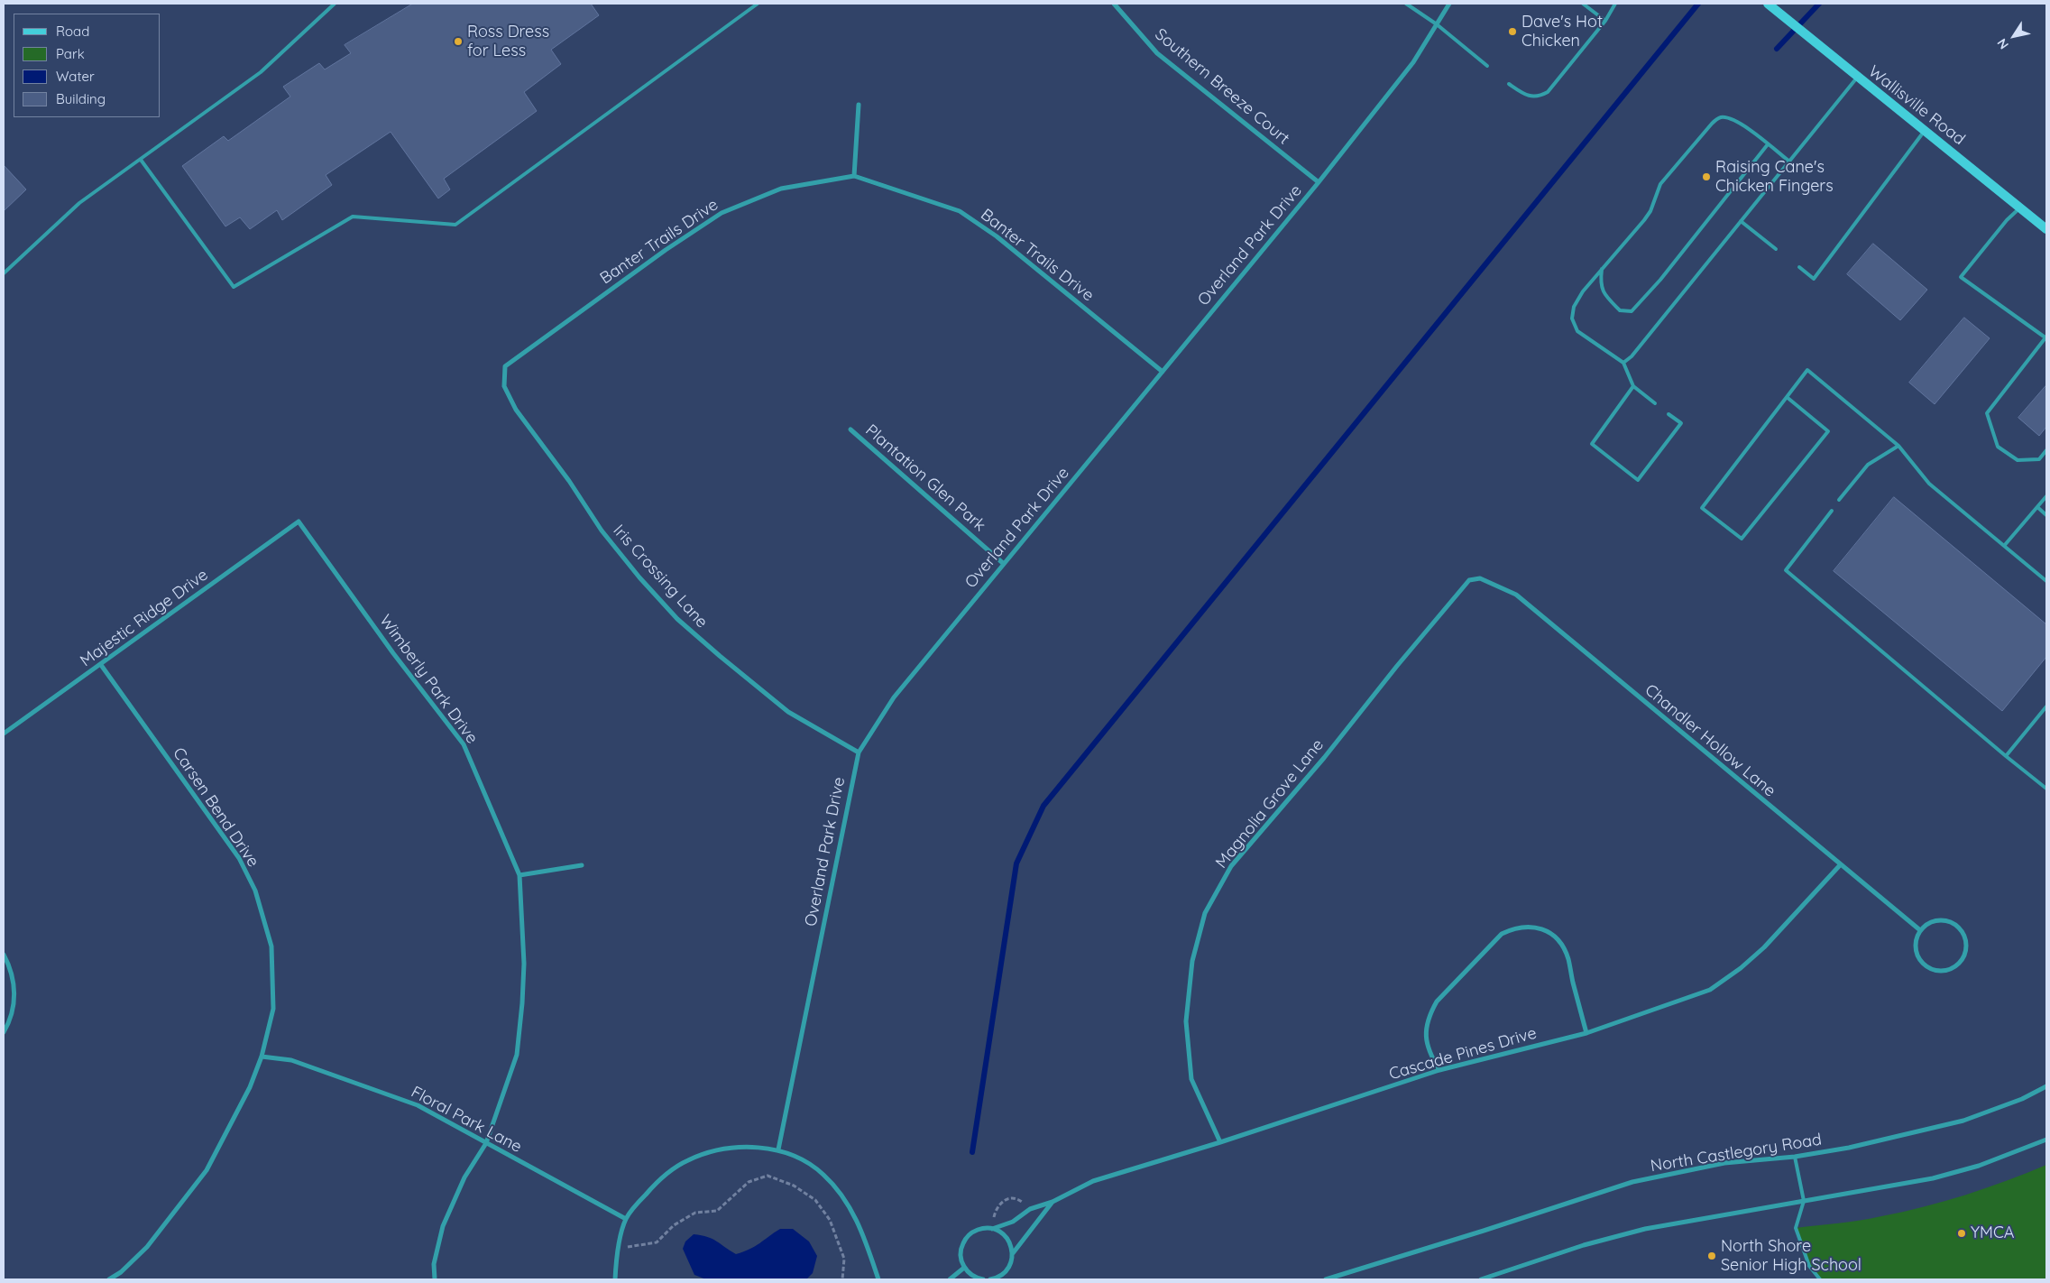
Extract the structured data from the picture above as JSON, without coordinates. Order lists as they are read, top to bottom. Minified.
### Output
{"streets":{"main road":["Wallisville Road"],"street":["Southern Breeze Court","Banter Trails Drive","Overland Park Drive","Plantation Glen Park","Iris Crossing Lane","Majestic Ridge Drive","Wimberly Park Drive","Chandler Hollow Lane","Magnolia Grove Lane","Carsen Bend Drive","Cascade Pines Drive","Floral Park Lane","North Castlegory Road"]},"crossings":[["Southern Breeze Court","Overland Park Drive"],["Banter Trails Drive","Overland Park Drive"],["Banter Trails Drive","Iris Crossing Lane"],["Overland Park Drive","Plantation Glen Park"],["Overland Park Drive","Iris Crossing Lane"],["Majestic Ridge Drive","Wimberly Park Drive"],["Majestic Ridge Drive","Carsen Bend Drive"],["Wimberly Park Drive","Floral Park Lane"],["Chandler Hollow Lane","Magnolia Grove Lane"],["Chandler Hollow Lane","Cascade Pines Drive"],["Magnolia Grove Lane","Cascade Pines Drive"],["Carsen Bend Drive","Floral Park Lane"]],"places":["Dave's Hot Chicken","Ross Dress for Less","Raising Cane's Chicken Fingers","YMCA","North Shore Senior High School"],"legend":["Road","Park","Water","Building"],"north":"bottom left"}
